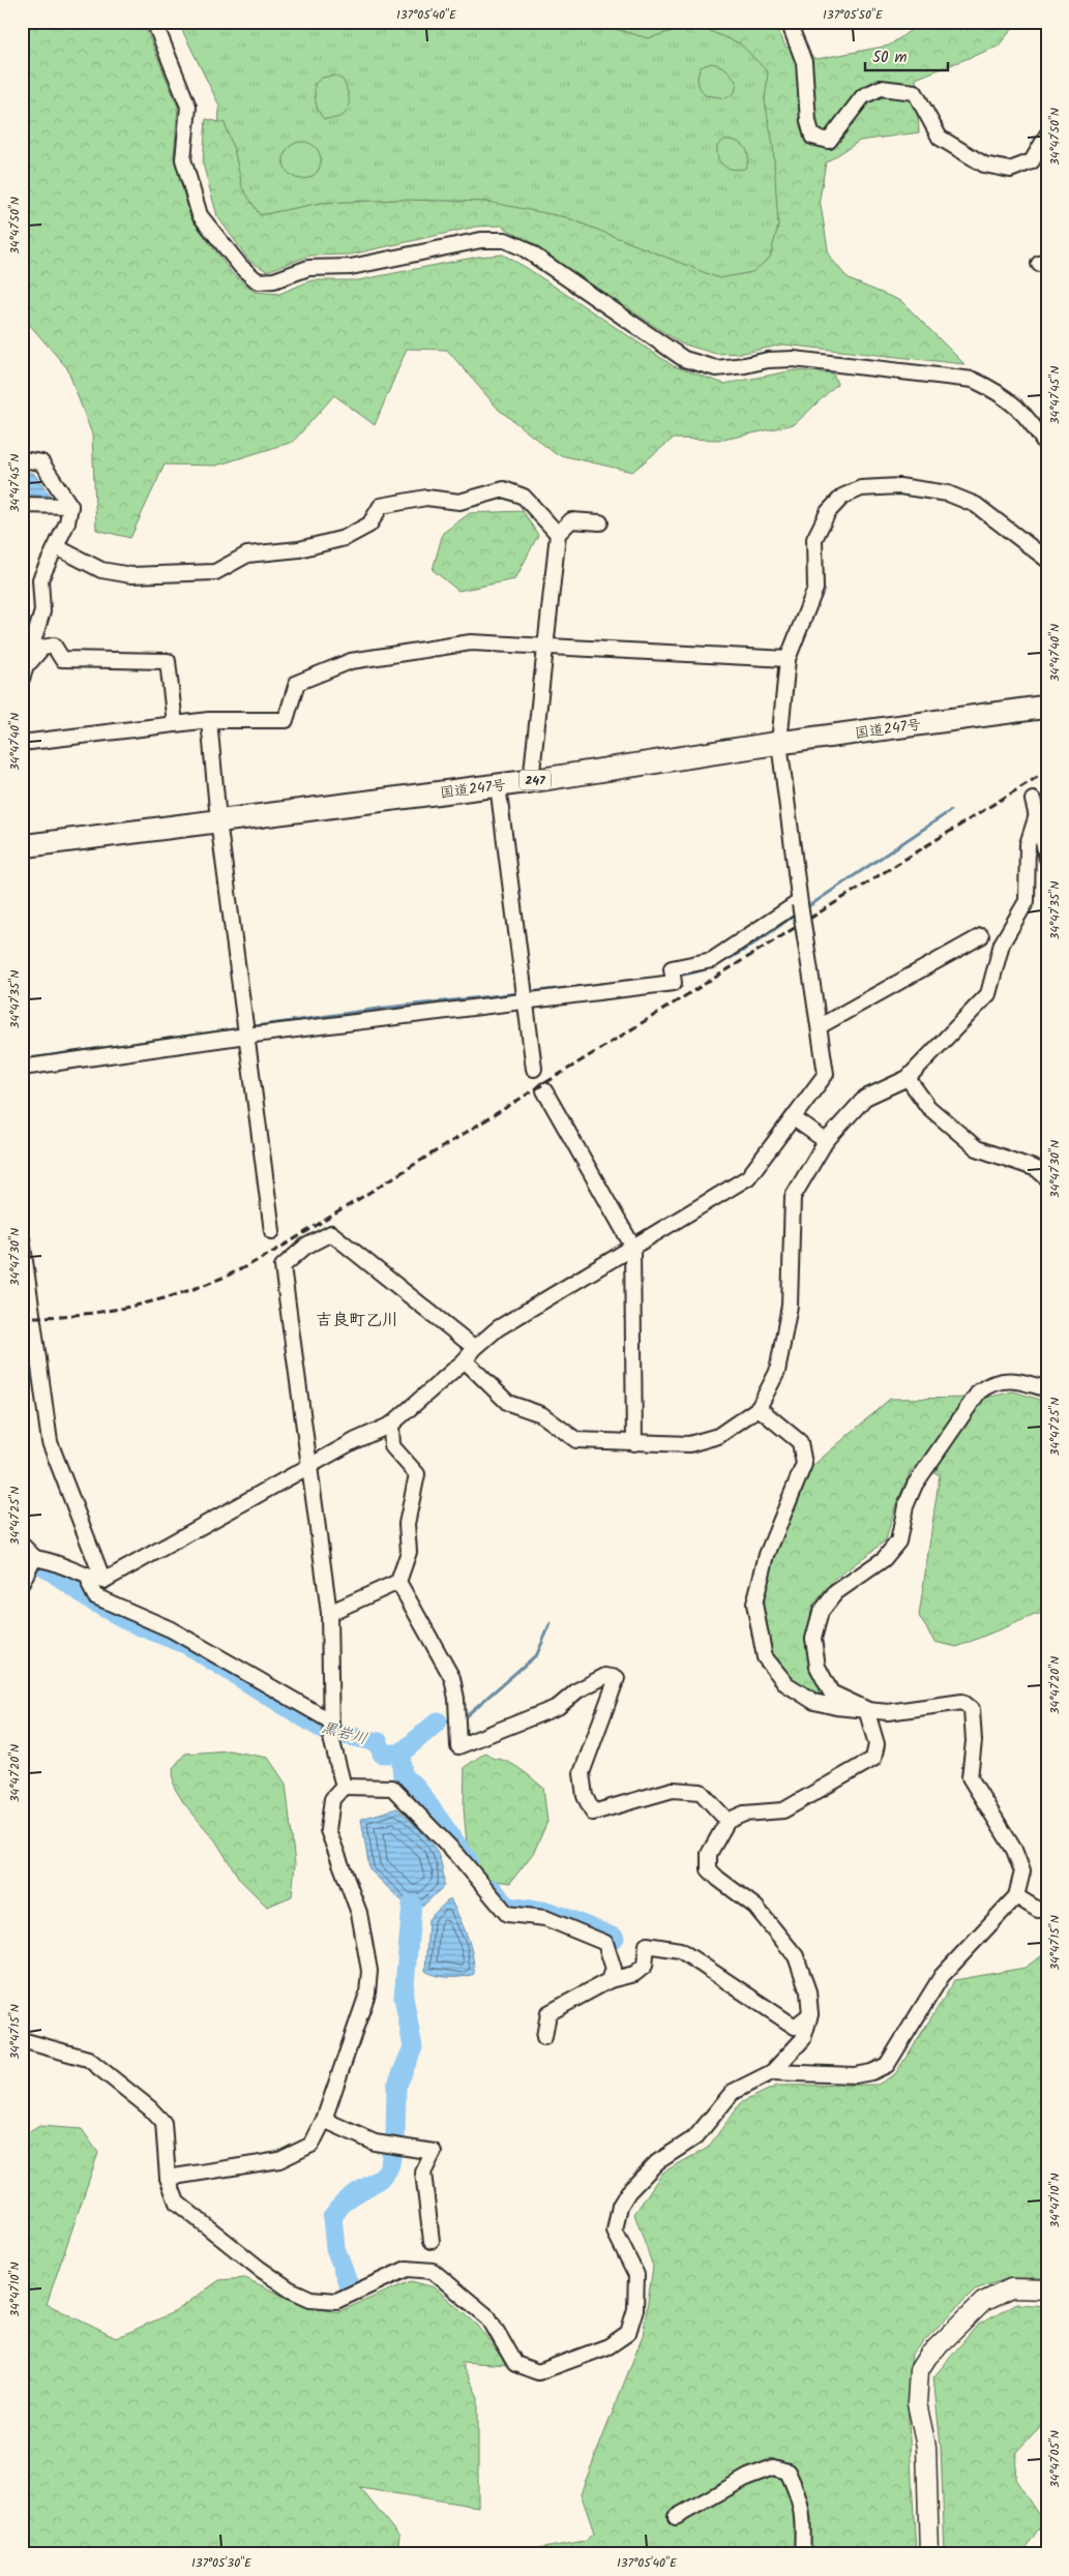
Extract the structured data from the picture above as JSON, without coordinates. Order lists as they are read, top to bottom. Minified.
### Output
{"streets":{"highway":["国道247号","247"]},"districts":["吉良町乙川"],"water":["黒岩川"],"scale_bar":"50 m","coordinates":["137°05'40\"E","137°05'50\"E","34°47'50\"N","34°47'45\"N","34°47'40\"N","34°47'35\"N","34°47'30\"N","34°47'25\"N","34°47'20\"N","34°47'15\"N","34°47'10\"N","34°47'05\"N","137°05'30\"E"]}
